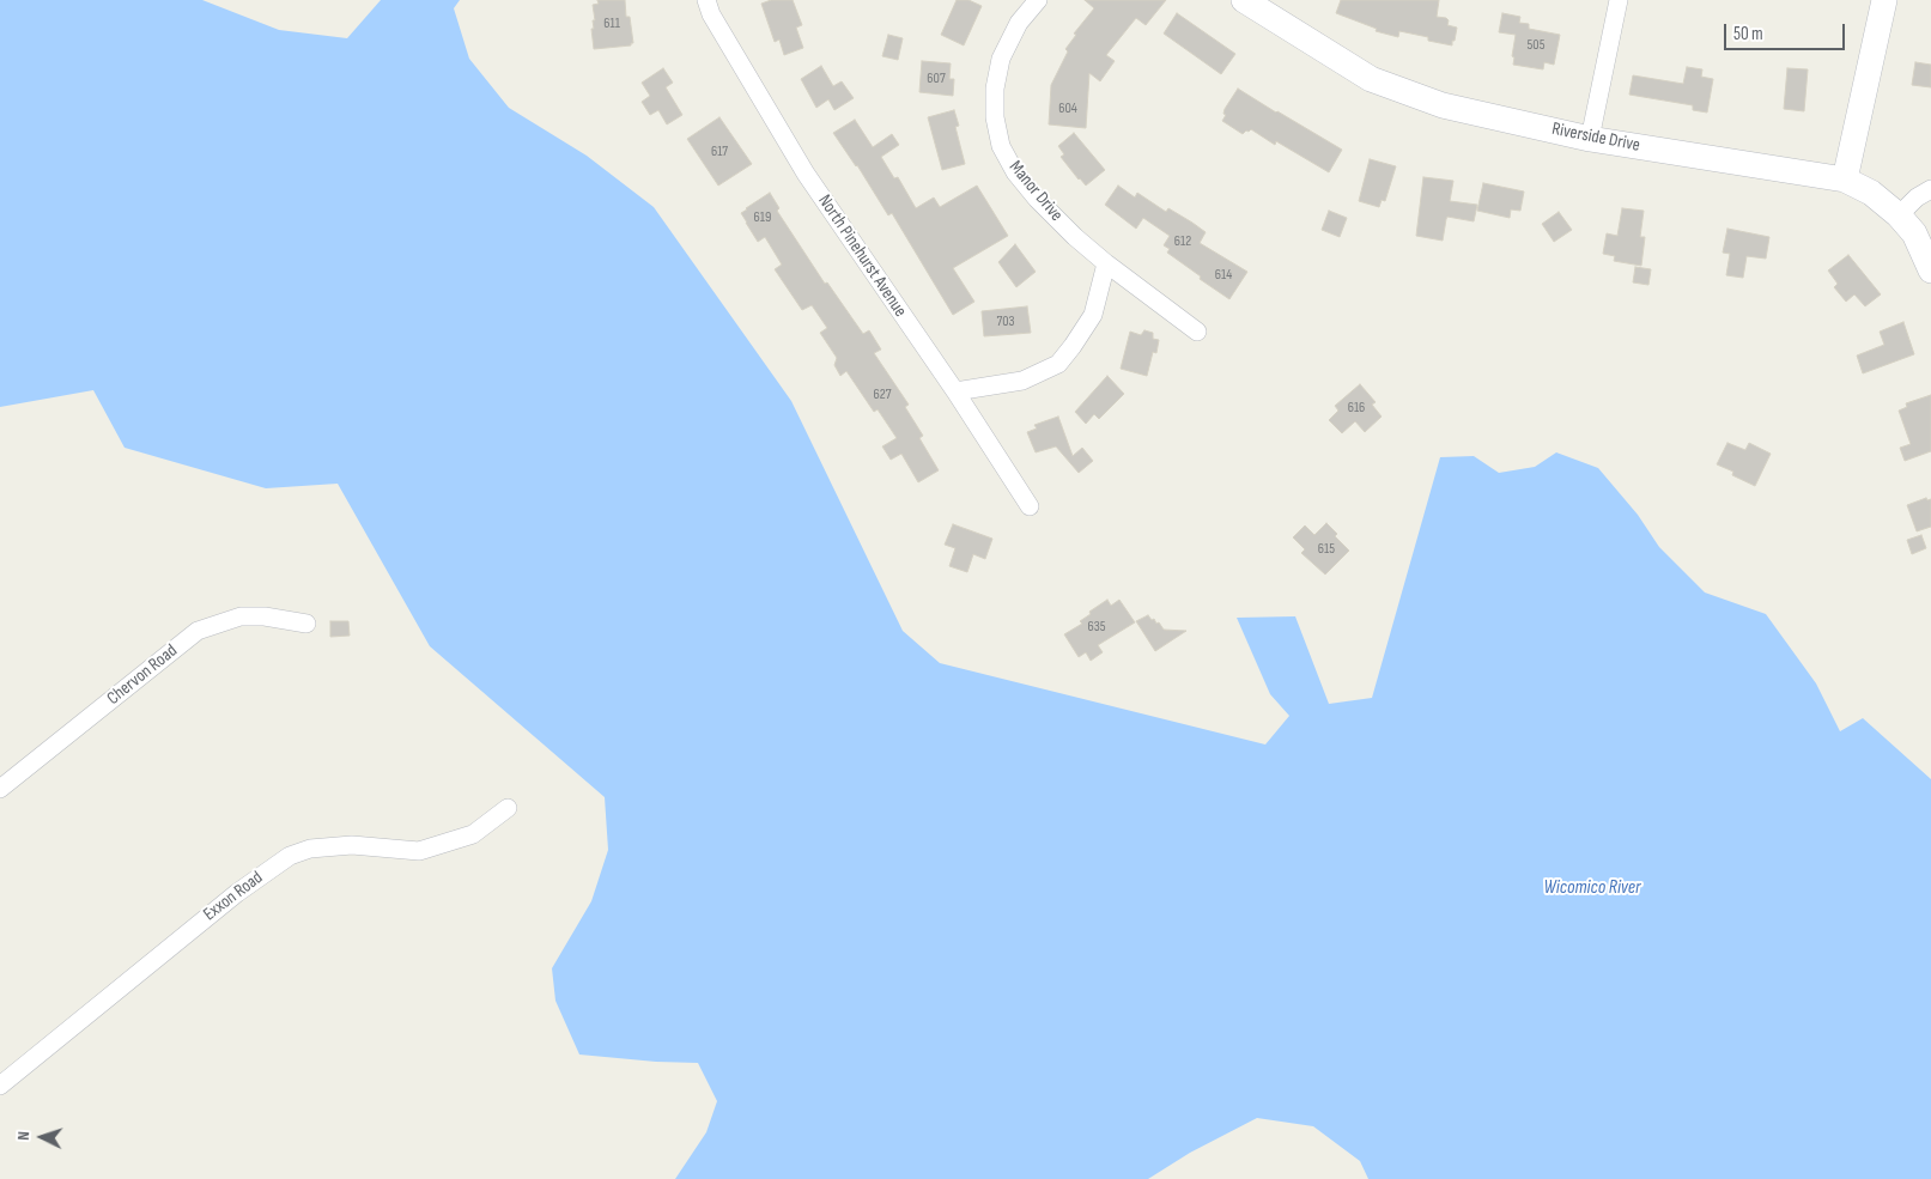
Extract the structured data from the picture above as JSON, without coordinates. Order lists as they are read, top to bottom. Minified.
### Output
{"streets":{"street":["Riverside Drive","Manor Drive","North Pinehurst Avenue","Chervon Road","Exxon Road"]},"water":["Wicomico River"],"house_numbers":["611","505","607","604","617","619","612","614","703","627","616","615","635"],"scale_bar":"50 m","north":"left"}
